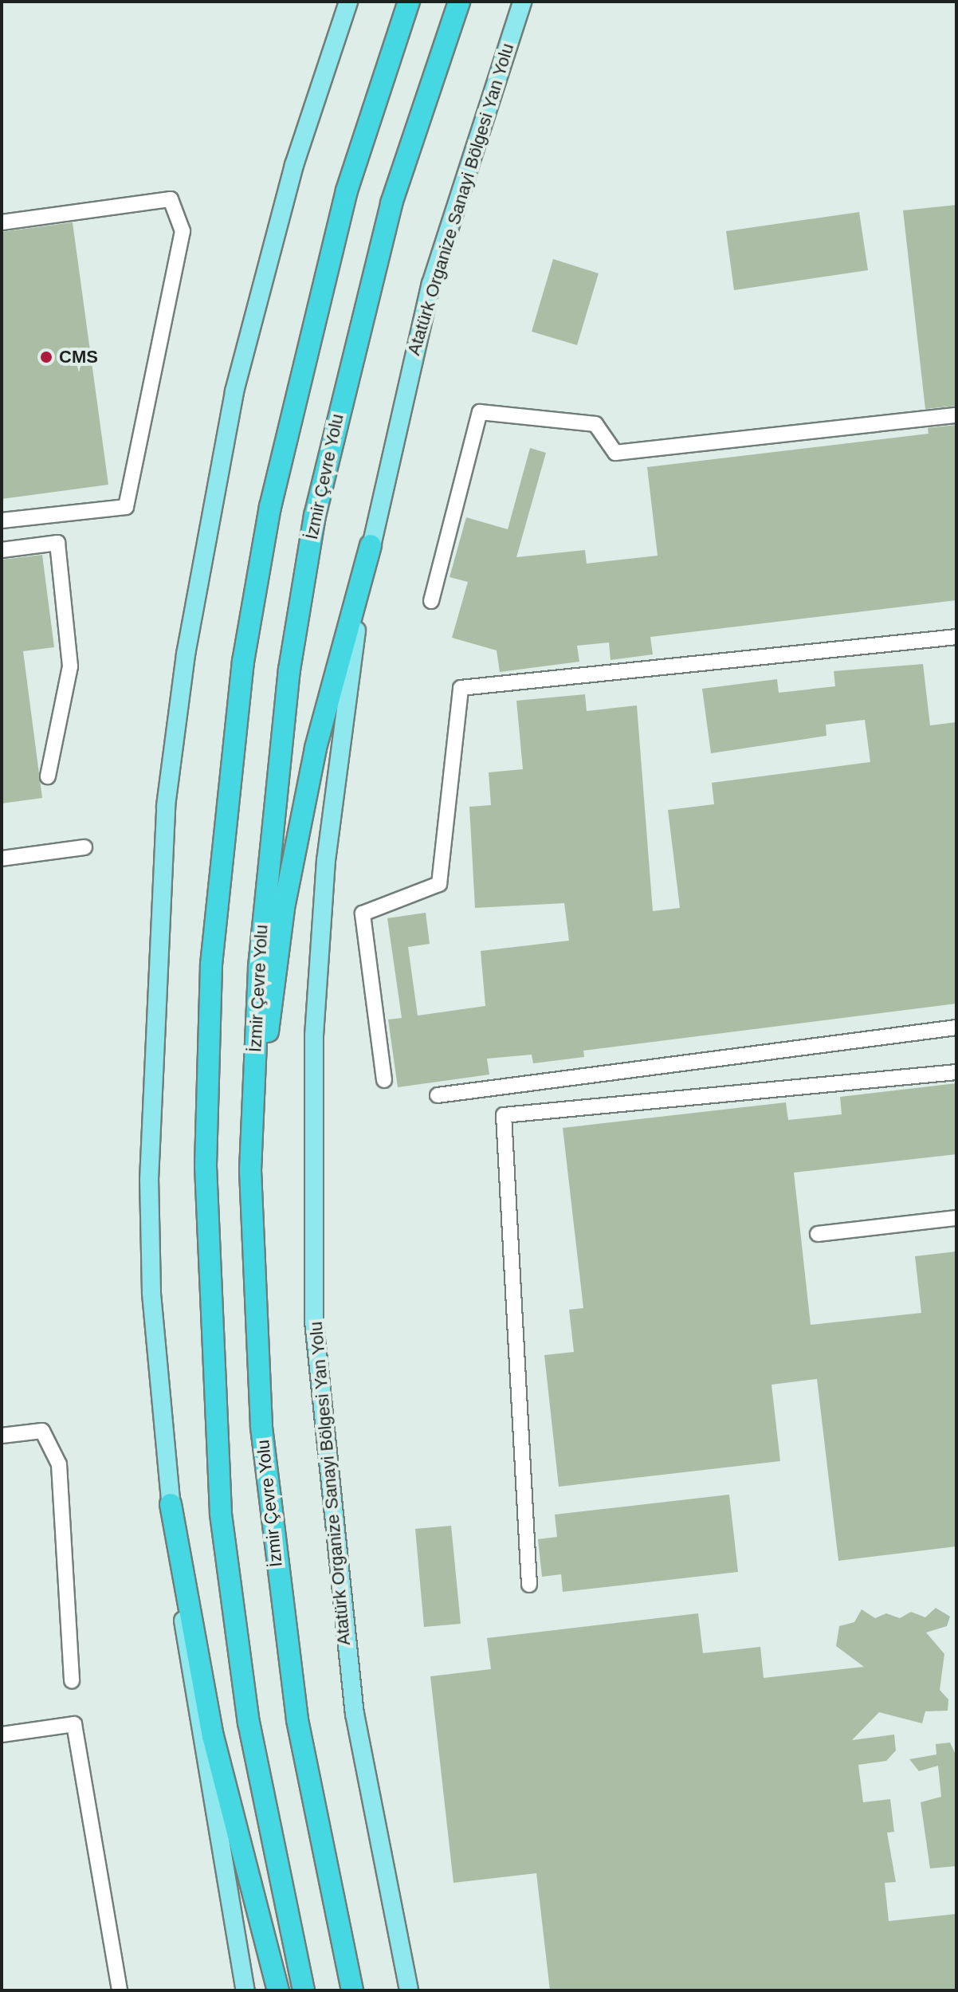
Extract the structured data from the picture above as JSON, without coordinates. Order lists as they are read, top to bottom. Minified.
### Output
{"streets":{"highway":["İzmir Çevre Yolu"],"main road":["Atatürk Organize Sanayi Bölgesi Yan Yolu"]},"places":["CMS"]}
